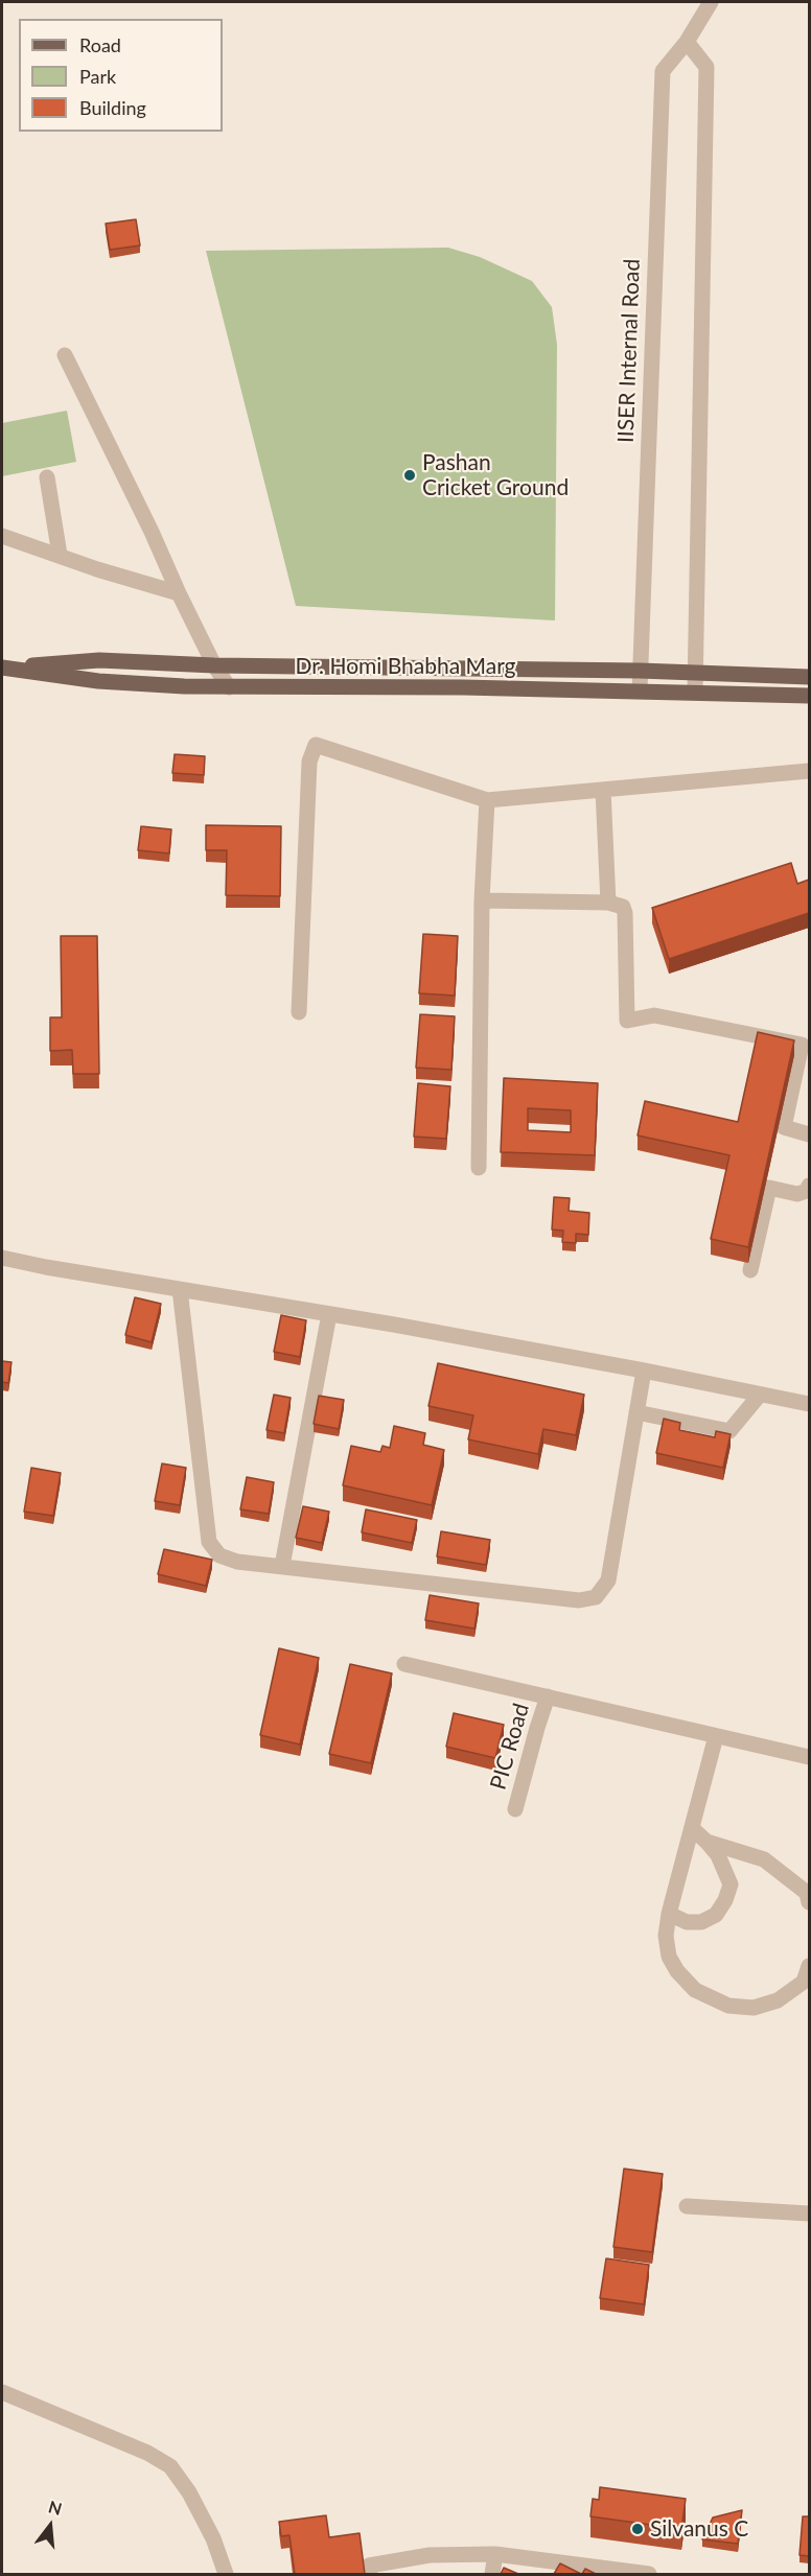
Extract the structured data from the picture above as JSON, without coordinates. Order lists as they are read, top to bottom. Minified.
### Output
{"streets":{"main road":["Dr. Homi Bhabha Marg"],"street":["IISER Internal Road","PIC Road"]},"crossings":[["IISER Internal Road","Dr. Homi Bhabha Marg"]],"places":["Pashan Cricket Ground","Silvanus C"],"legend":["Road","Park","Building"],"north":"top"}
